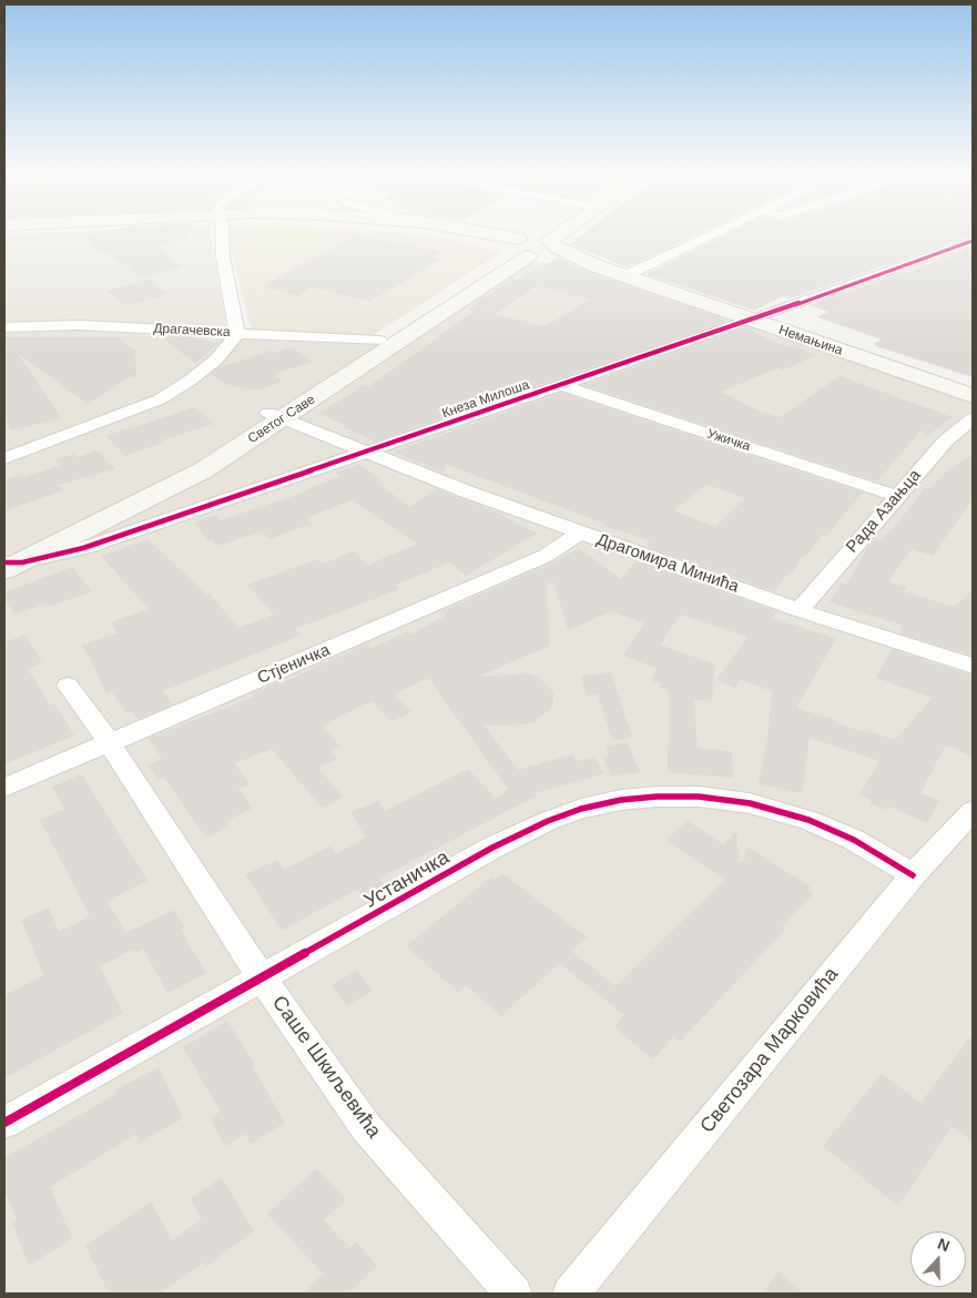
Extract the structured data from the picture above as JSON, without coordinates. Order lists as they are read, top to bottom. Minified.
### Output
{"streets":{"street":["Драгачевска","Немањина","Кнеза Милоша","Светог Саве","Ужичка","Рада Азањца","Драгомира Минића","Стјеничка","Устаничка","Светозара Марковића","Саше Шкиљевића"]},"crossings":[["Драгачевска","Светог Саве"],["Немањина","Кнеза Милоша"],["Немањина","Светог Саве"],["Кнеза Милоша","Светог Саве"],["Кнеза Милоша","Ужичка"],["Кнеза Милоша","Драгомира Минића"],["Светог Саве","Драгомира Минића"],["Ужичка","Рада Азањца"],["Рада Азањца","Драгомира Минића"],["Драгомира Минића","Стјеничка"],["Стјеничка","Саше Шкиљевића"],["Устаничка","Светозара Марковића"],["Устаничка","Саше Шкиљевића"]],"north":"top"}
